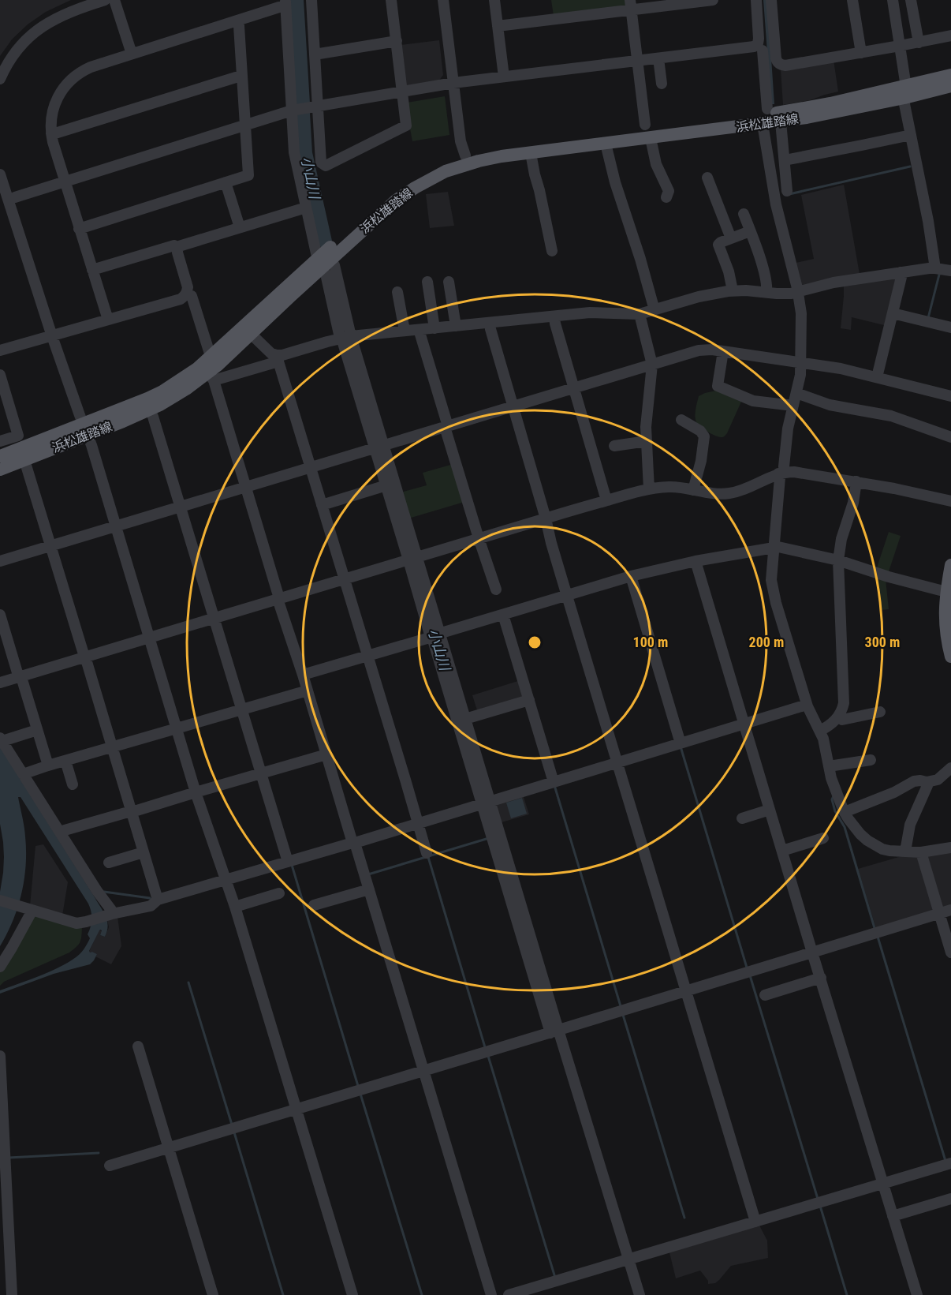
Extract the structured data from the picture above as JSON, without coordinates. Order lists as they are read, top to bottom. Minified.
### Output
{"streets":{"main road":["浜松雄踏線"]},"water":["小山川"],"rings":["100 m","200 m","300 m"]}
